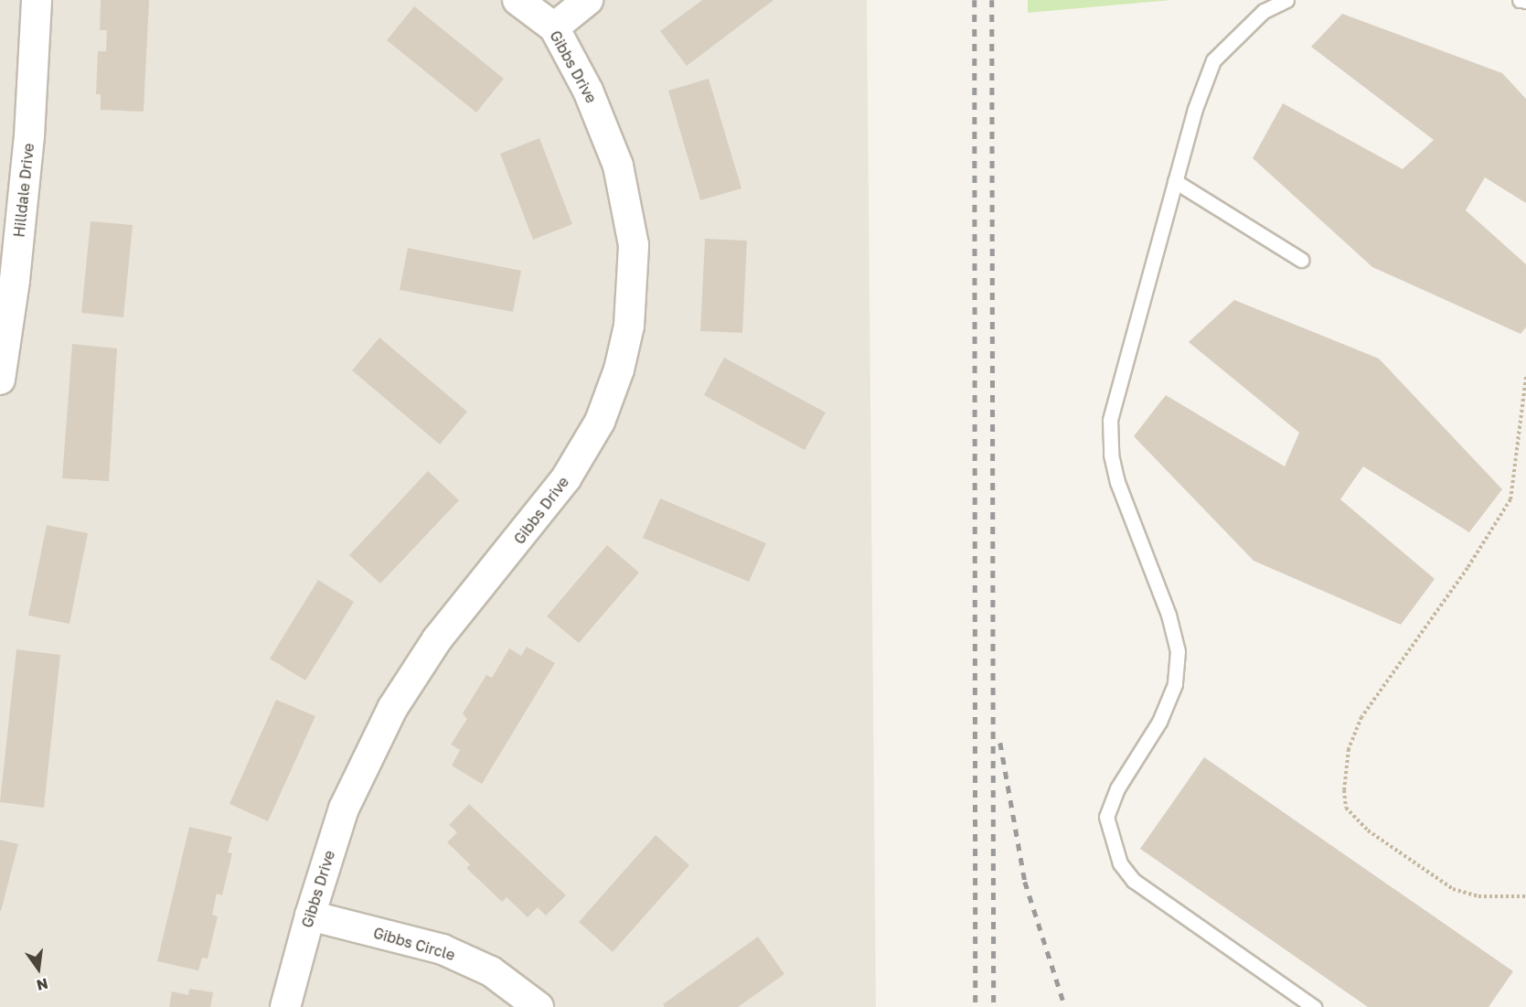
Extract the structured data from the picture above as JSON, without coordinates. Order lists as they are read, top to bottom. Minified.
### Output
{"streets":{"street":["Gibbs Drive","Hilldale Drive","Gibbs Circle"]},"crossings":[["Gibbs Drive","Gibbs Circle"]],"north":"bottom"}
